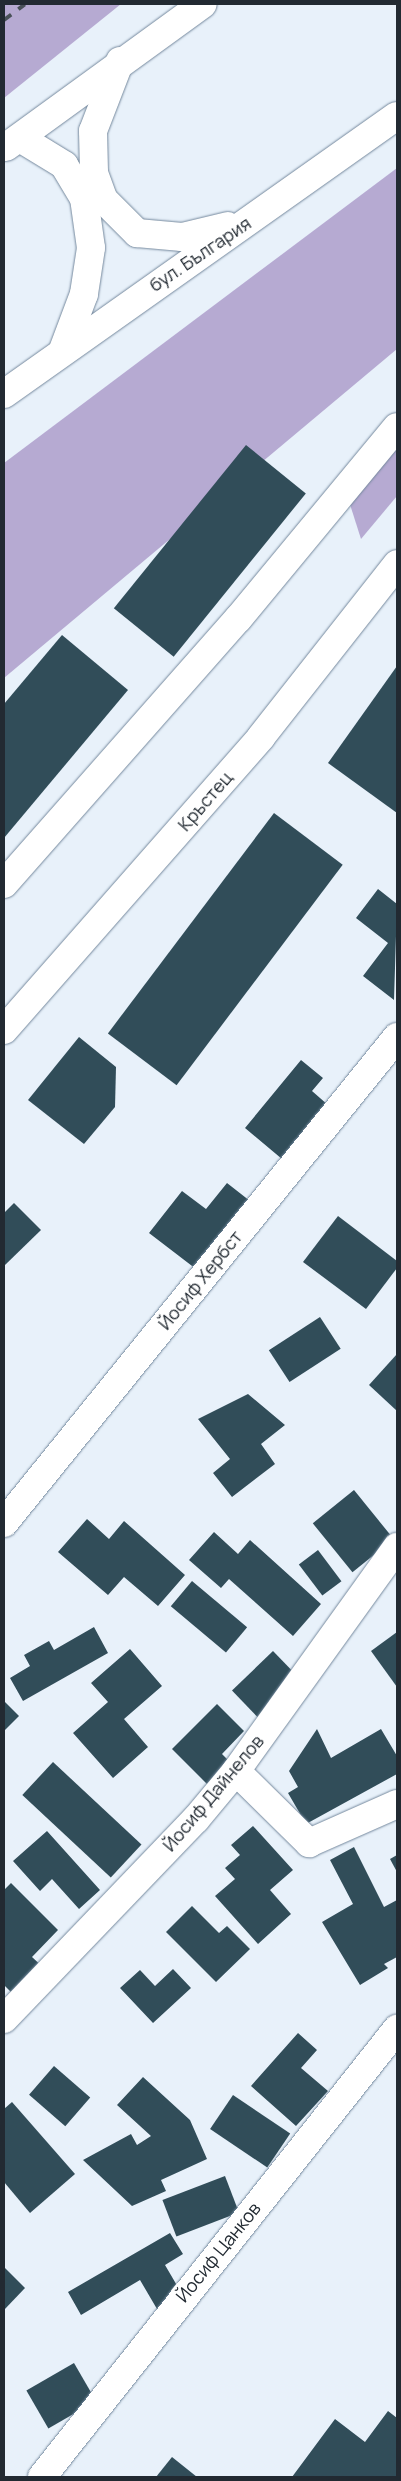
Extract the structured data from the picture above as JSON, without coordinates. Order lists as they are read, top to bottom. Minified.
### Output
{"streets":{"main road":["бул. България","Кръстец","Йосиф Хербст","Йосиф Дайнелов","Йосиф Цанков"]}}
